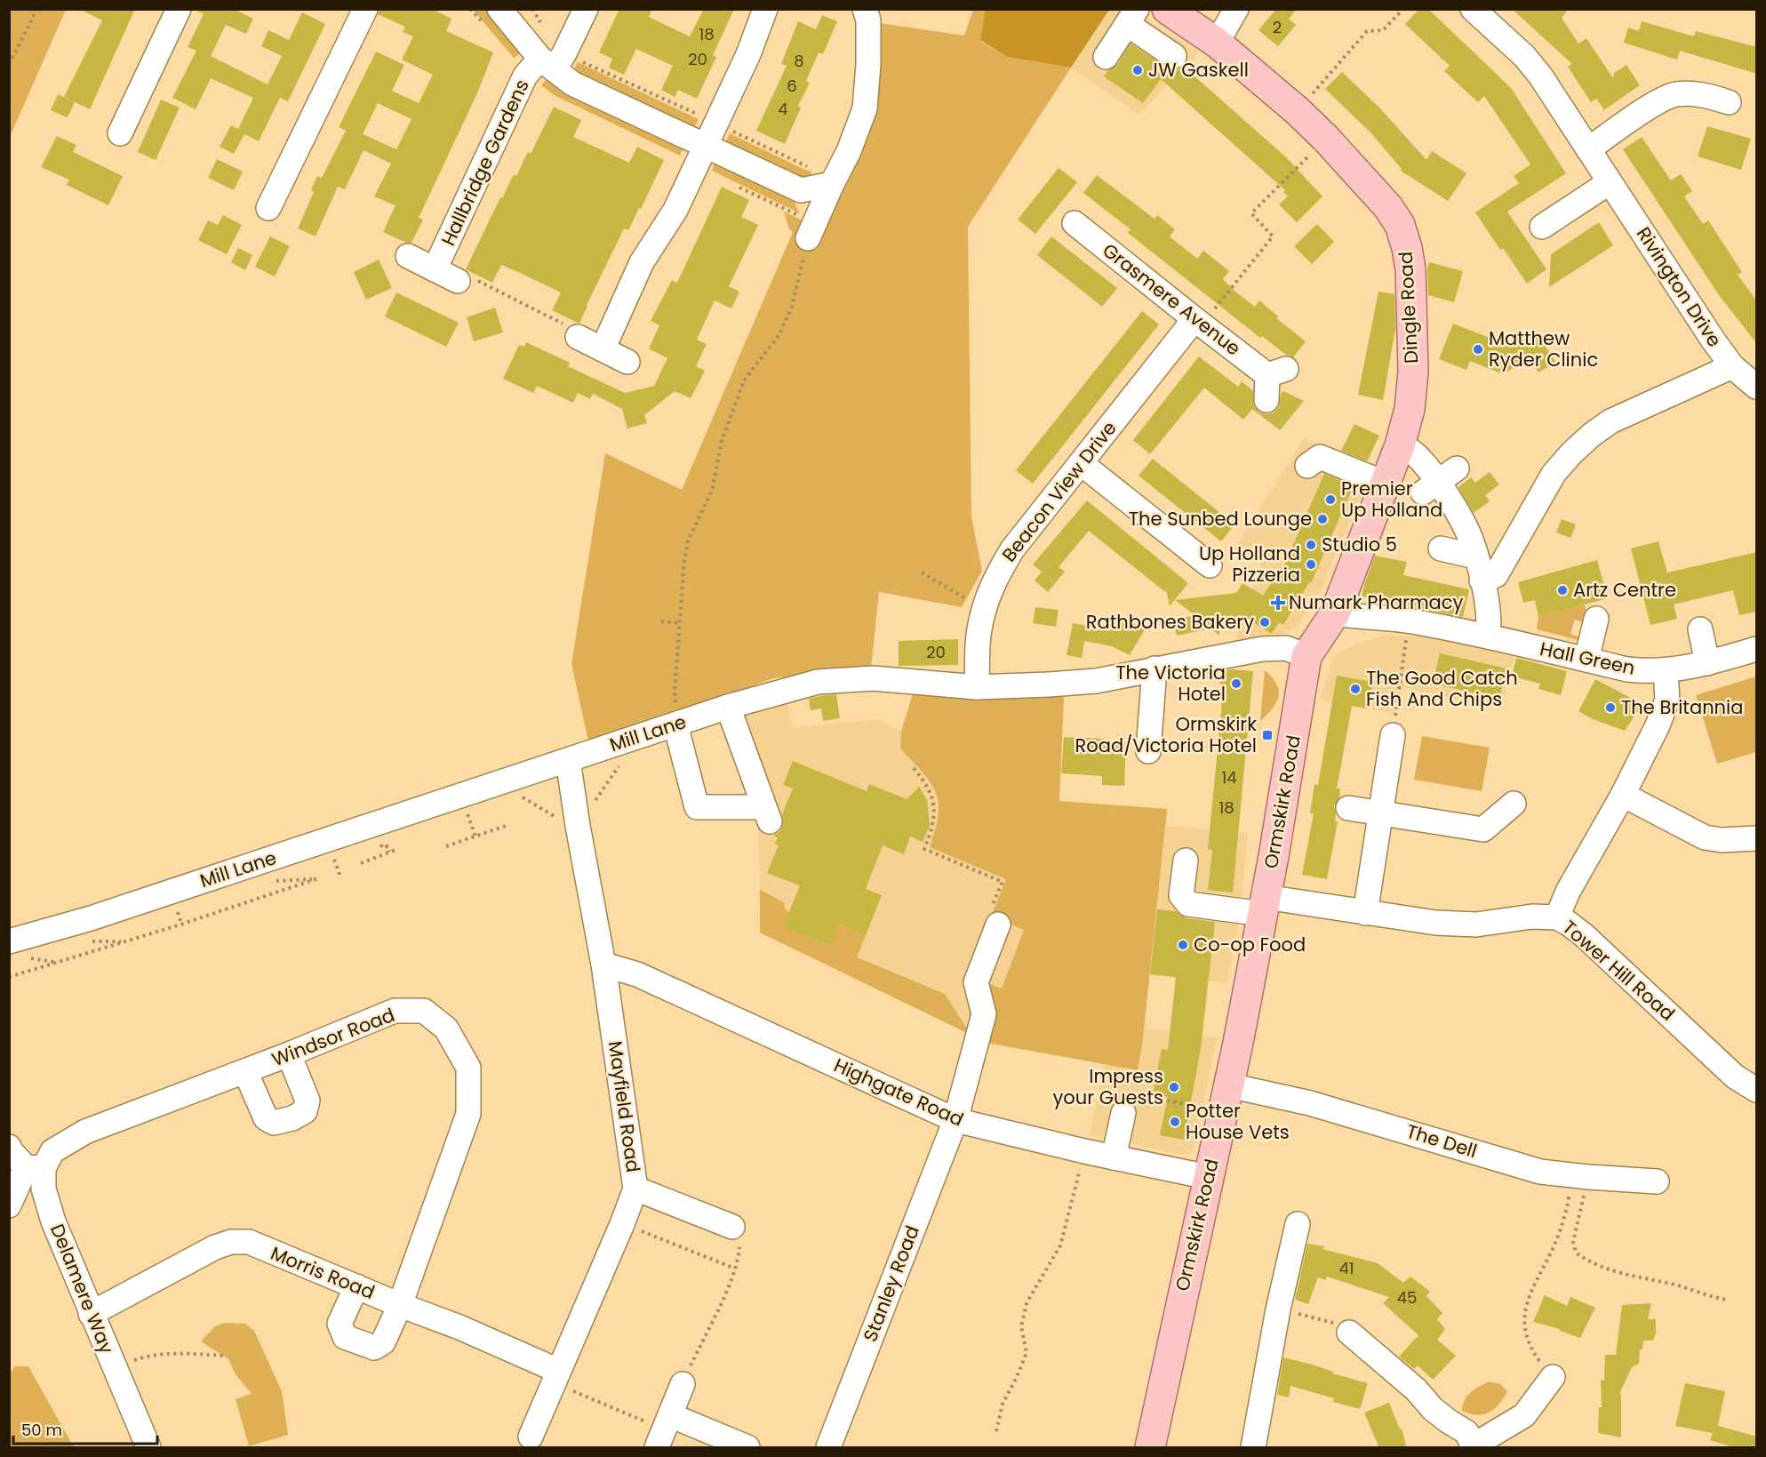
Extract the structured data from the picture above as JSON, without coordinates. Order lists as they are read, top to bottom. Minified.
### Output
{"streets":{"main road":["Dingle Road","Ormskirk Road"],"street":["Hallbridge Gardens","Rivington Drive","Grasmere Avenue","Beacon View Drive","Hall Green","Mill Lane","Tower Hill Road","Windsor Road","Highgate Road","Mayfield Road","The Dell","Morris Road","Stanley Road","Delamere Way"]},"crossings":[["Grasmere Avenue","Beacon View Drive"],["Dingle Road","Hall Green"],["Dingle Road","Mill Lane"],["Dingle Road","Ormskirk Road"],["Beacon View Drive","Mill Lane"],["Mill Lane","Ormskirk Road"],["Mill Lane","Mayfield Road"],["Ormskirk Road","Tower Hill Road"],["Ormskirk Road","Highgate Road"],["Ormskirk Road","The Dell"],["Windsor Road","Morris Road"],["Windsor Road","Delamere Way"],["Highgate Road","Mayfield Road"],["Highgate Road","Stanley Road"],["Mayfield Road","Morris Road"],["Morris Road","Delamere Way"]],"places":{"other":["JW Gaskell","Matthew Ryder Clinic","Premier Up Holland","The Sunbed Lounge","Studio 5","Up Holland Pizzeria","Artz Centre","Rathbones Bakery","The Victoria Hotel","The Good Catch Fish And Chips","The Britannia","Co-op Food","Impress your Guests","Potter House Vets"],"health":["Numark Pharmacy"],"transit":["Ormskirk Road/Victoria Hotel"]},"house_numbers":["2","18","20","8","6","4","20","14","18","41","45"],"scale_bar":"50 m"}
